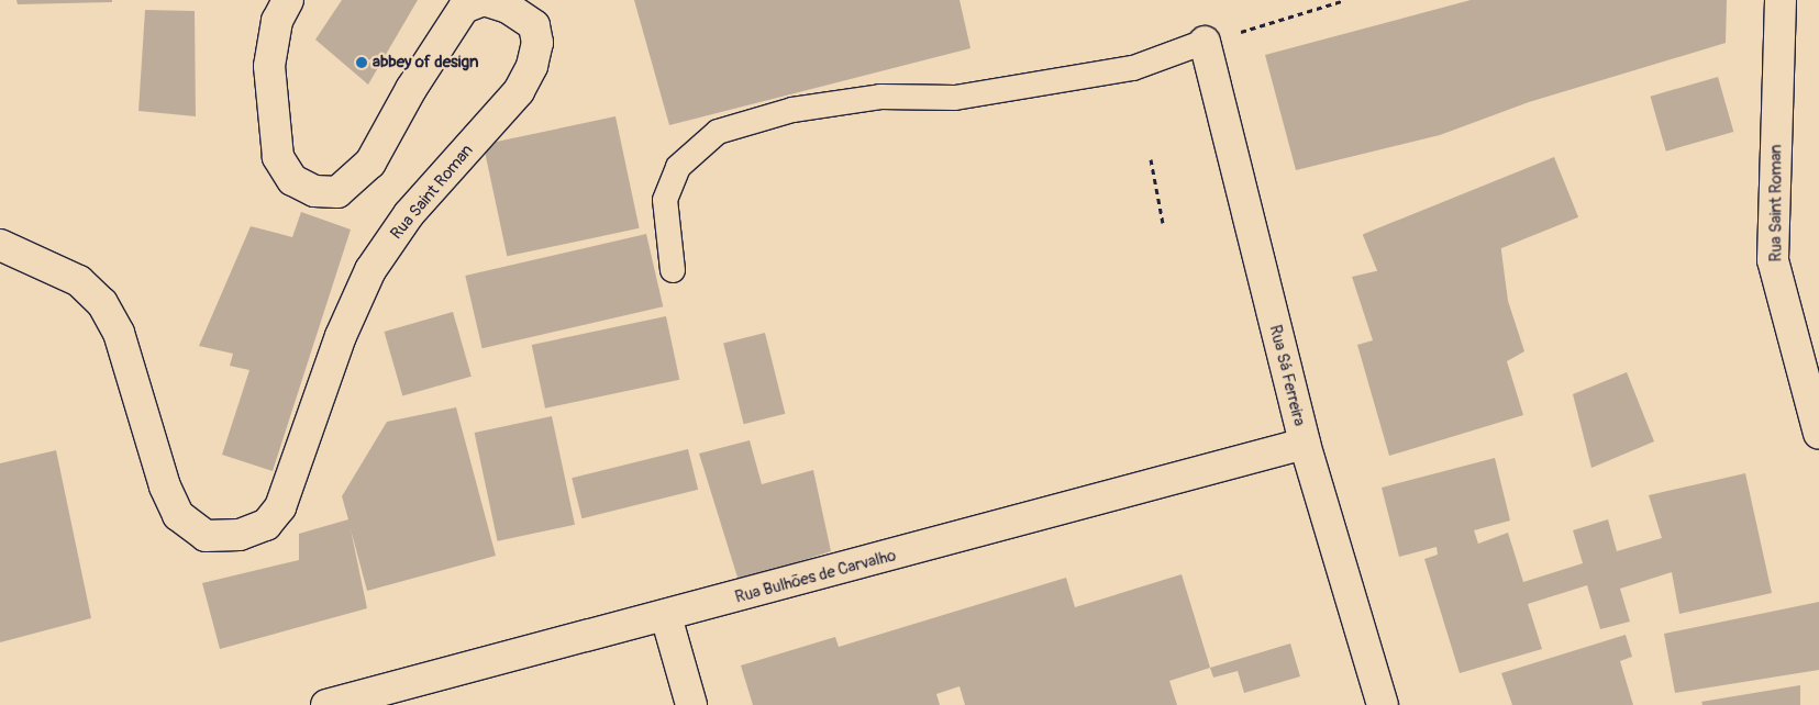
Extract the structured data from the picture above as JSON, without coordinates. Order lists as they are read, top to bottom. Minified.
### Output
{"streets":{"street":["Rua Saint Roman","Rua Sá Ferreira","Rua Bulhões de Carvalho"]},"crossings":[["Rua Sá Ferreira","Rua Bulhões de Carvalho"]],"places":["abbey of design"]}
